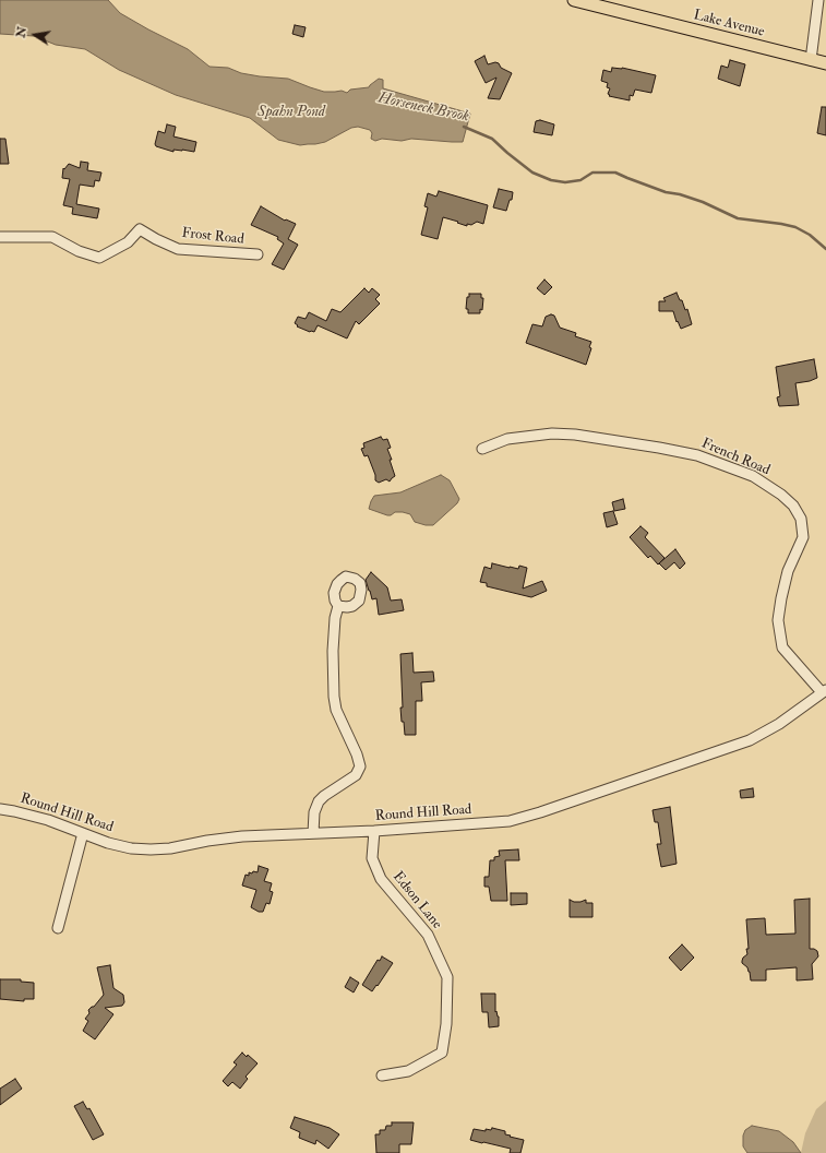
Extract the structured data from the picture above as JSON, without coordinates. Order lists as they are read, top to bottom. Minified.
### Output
{"streets":{"main road":["Lake Avenue"],"street":["Frost Road","French Road","Round Hill Road","Edson Lane"]},"crossings":[["French Road","Round Hill Road"],["Round Hill Road","Edson Lane"]],"water":["Horseneck Brook","Spahn Pond"],"north":"left"}
